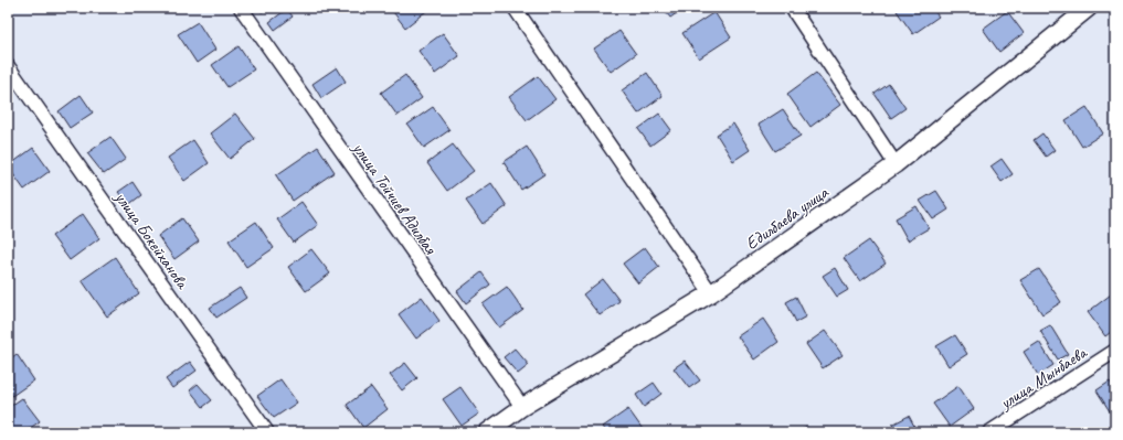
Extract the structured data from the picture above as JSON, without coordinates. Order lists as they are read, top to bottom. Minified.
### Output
{"streets":{"street":["улица Тойчиев Адилбая","Едилбаева улица","улица Бокейханова","улица Мынбаева"]},"crossings":[["улица Тойчиев Адилбая","Едилбаева улица"]]}
